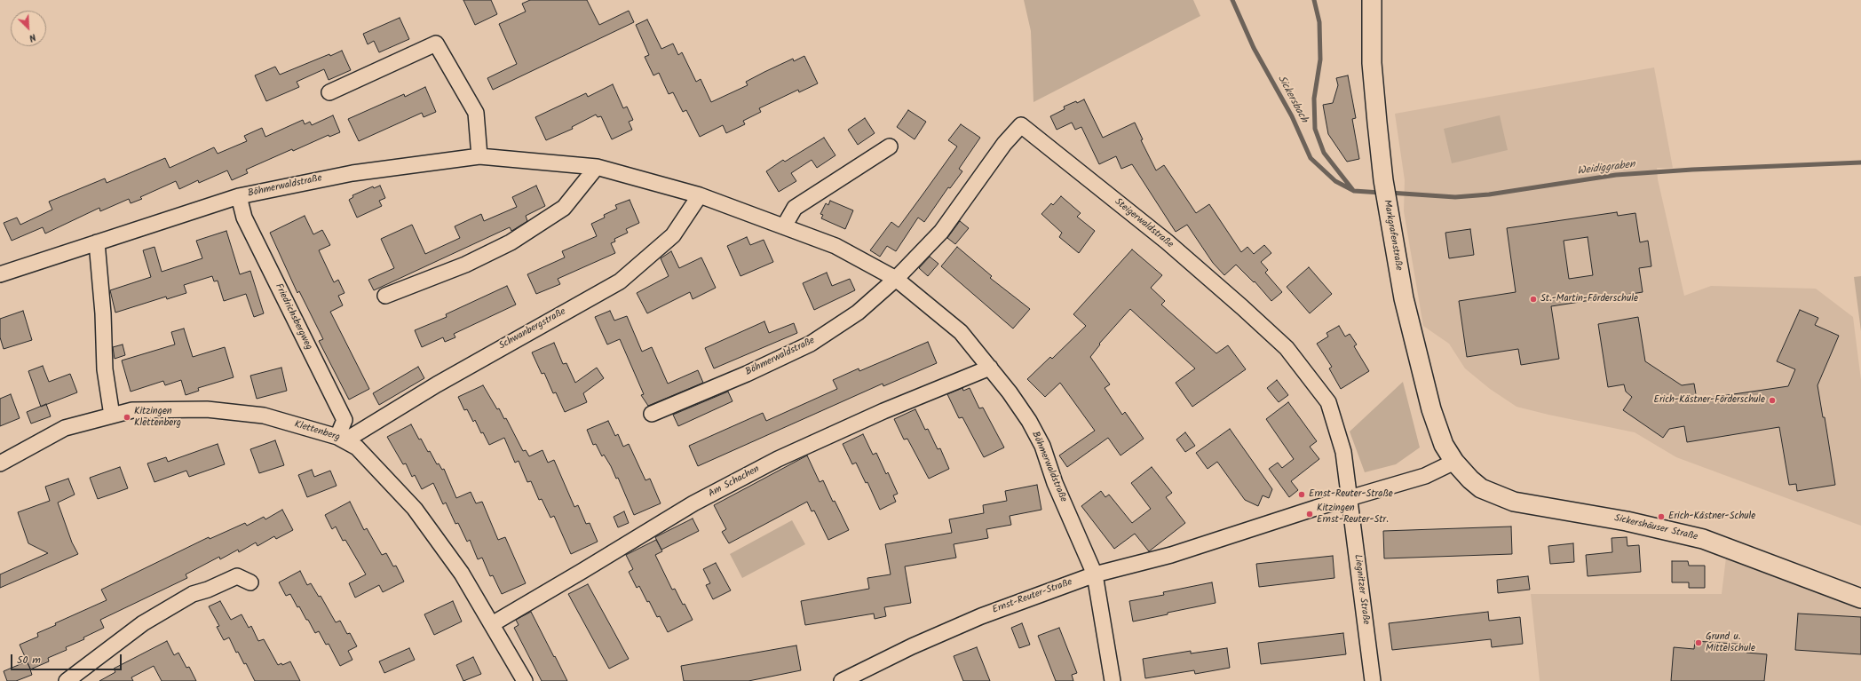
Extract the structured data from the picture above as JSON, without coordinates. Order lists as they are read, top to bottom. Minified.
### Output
{"streets":{"street":["Böhmerwaldstraße","Steigerwaldstraße","Markgrafenstraße","Friedrichsbergweg","Schwanbergstraße","Klettenberg","Am Schachen","Sickershäuser Straße","Liegnitzer Straße","Ernst-Reuter-Straße"]},"crossings":[["Böhmerwaldstraße","Steigerwaldstraße"],["Böhmerwaldstraße","Friedrichsbergweg"],["Böhmerwaldstraße","Schwanbergstraße"],["Böhmerwaldstraße","Am Schachen"],["Böhmerwaldstraße","Ernst-Reuter-Straße"],["Steigerwaldstraße","Liegnitzer Straße"],["Steigerwaldstraße","Ernst-Reuter-Straße"],["Markgrafenstraße","Sickershäuser Straße"],["Markgrafenstraße","Ernst-Reuter-Straße"],["Friedrichsbergweg","Schwanbergstraße"],["Friedrichsbergweg","Klettenberg"],["Schwanbergstraße","Klettenberg"],["Klettenberg","Am Schachen"],["Sickershäuser Straße","Ernst-Reuter-Straße"],["Liegnitzer Straße","Ernst-Reuter-Straße"]],"water":["Sickersbach","Weidiggraben"],"places":["St.-Martin-Förderschule","Erich-Kästner-Förderschule","Kitzingen Klettenberg","Ernst-Reuter-Straße","Kitzingen Ernst-Reuter-Str.","Erich-Kästner-Schule","Grund u. Mittelschule"],"scale_bar":"50 m","north":"bottom right"}
